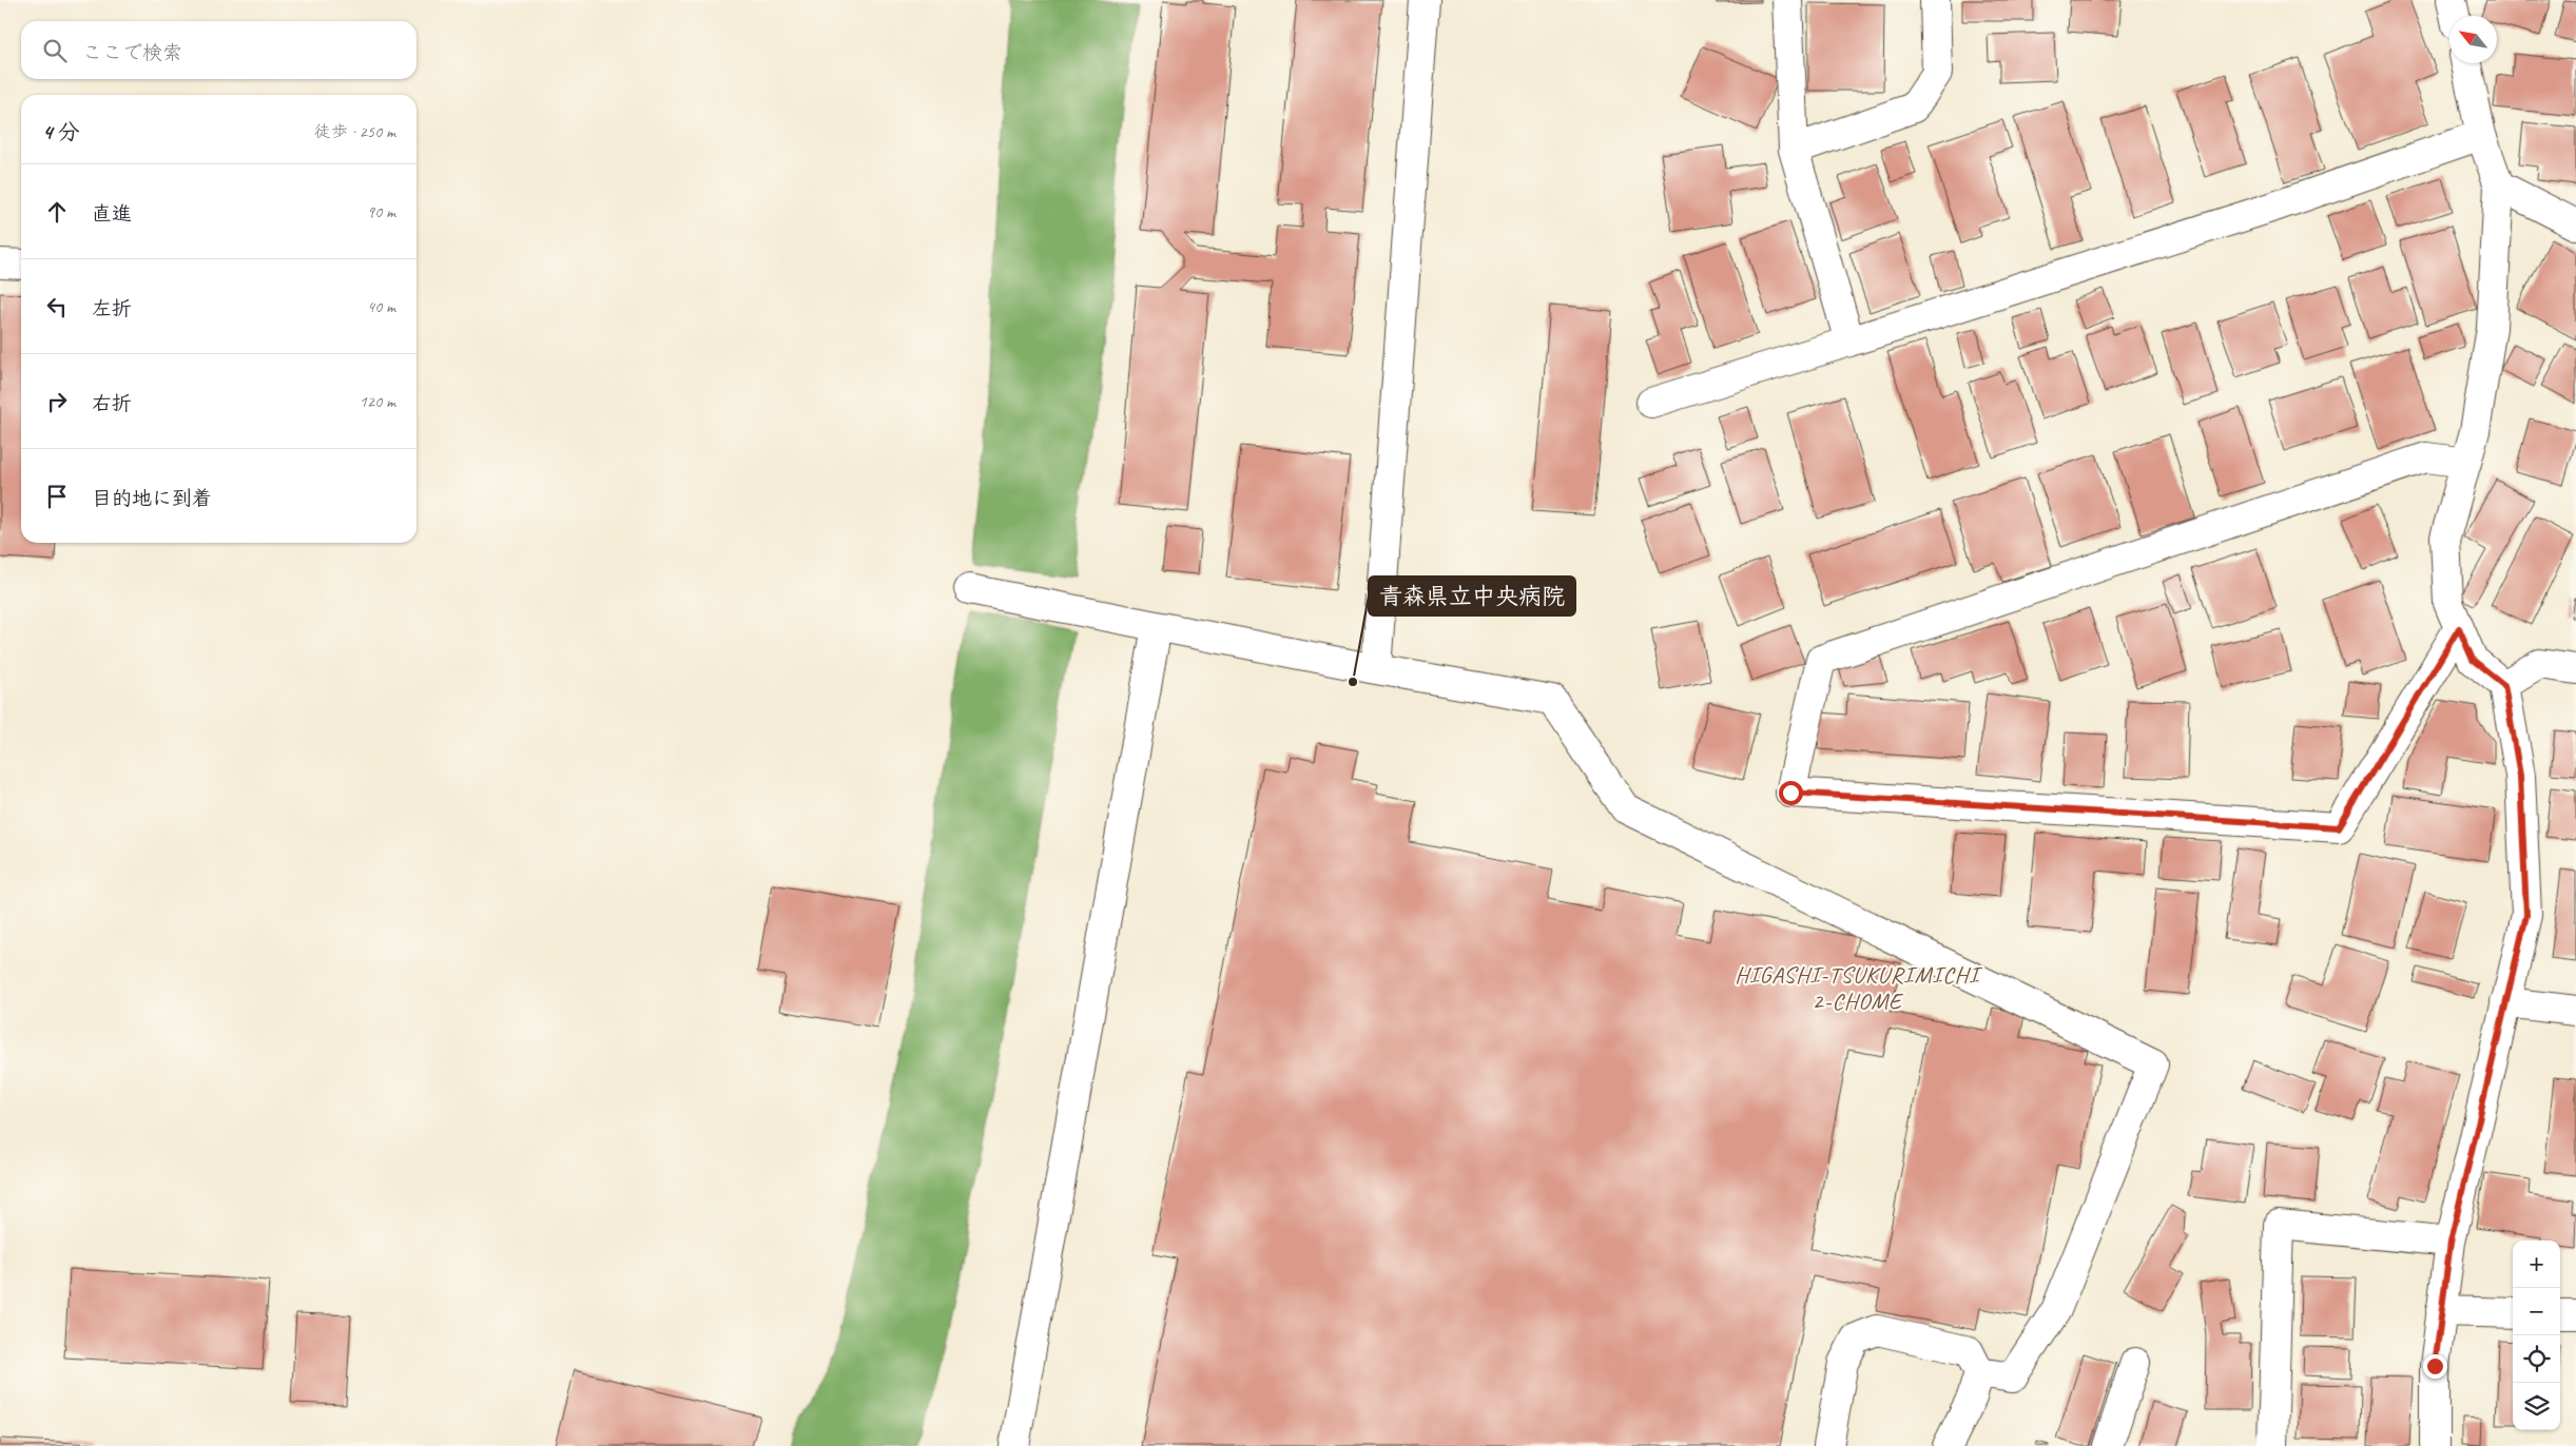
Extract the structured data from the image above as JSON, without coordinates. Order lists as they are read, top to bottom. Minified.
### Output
{"districts":["HIGASHI-TSUKURIMICHI 2-CHOME"],"places":["青森県立中央病院"],"north":"top left","page":{"search":"ここで検索","heading":["4 分","徒歩 · 250 m"],"list":[["直進","90 m"],["左折","40 m"],["右折","120 m"],"目的地に到着"],"map_buttons":["+","−"]}}
